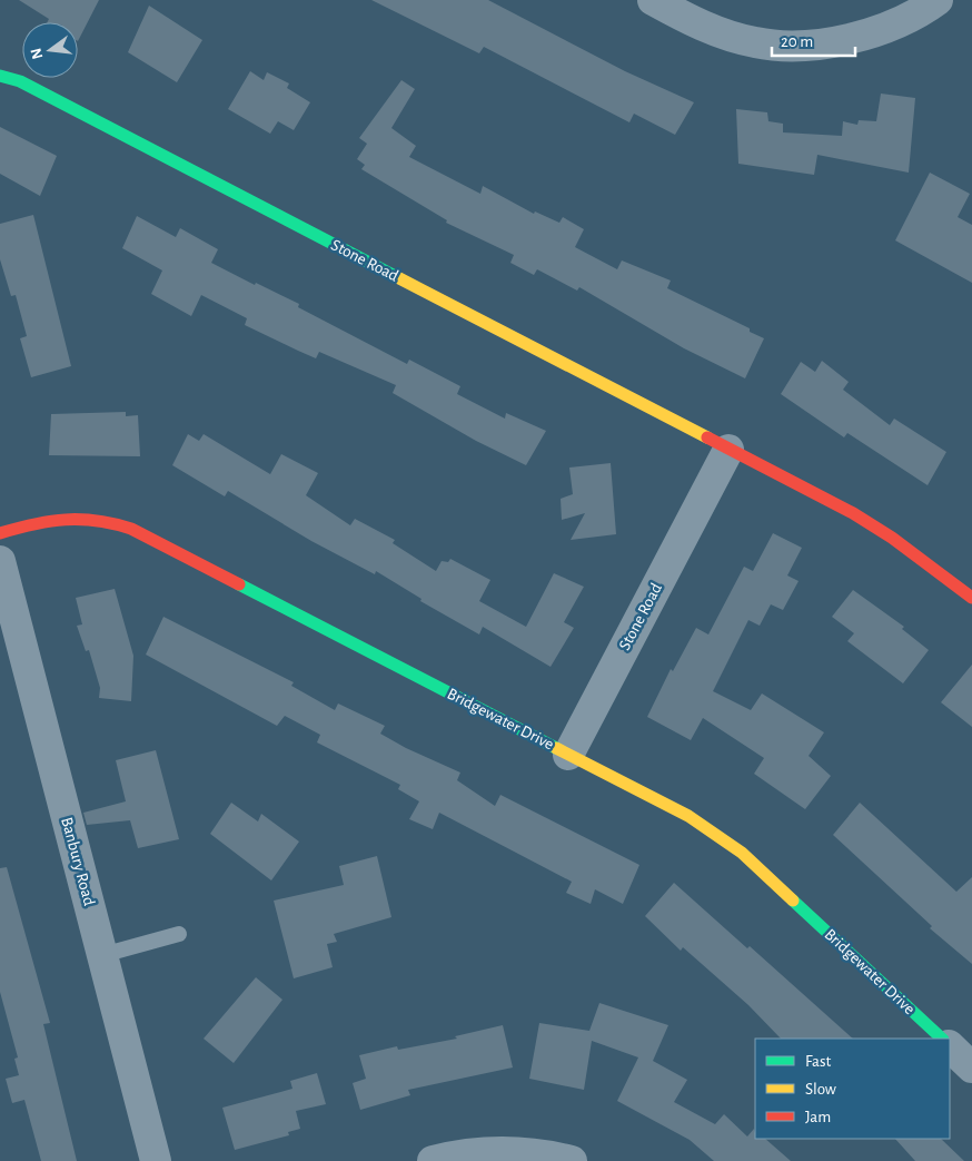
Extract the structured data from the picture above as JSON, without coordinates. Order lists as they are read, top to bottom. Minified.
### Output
{"streets":{"street":["Stone Road","Bridgewater Drive","Banbury Road"]},"crossings":[["Stone Road","Bridgewater Drive"]],"legend":["Fast","Slow","Jam"],"scale_bar":"20 m","north":"left"}
